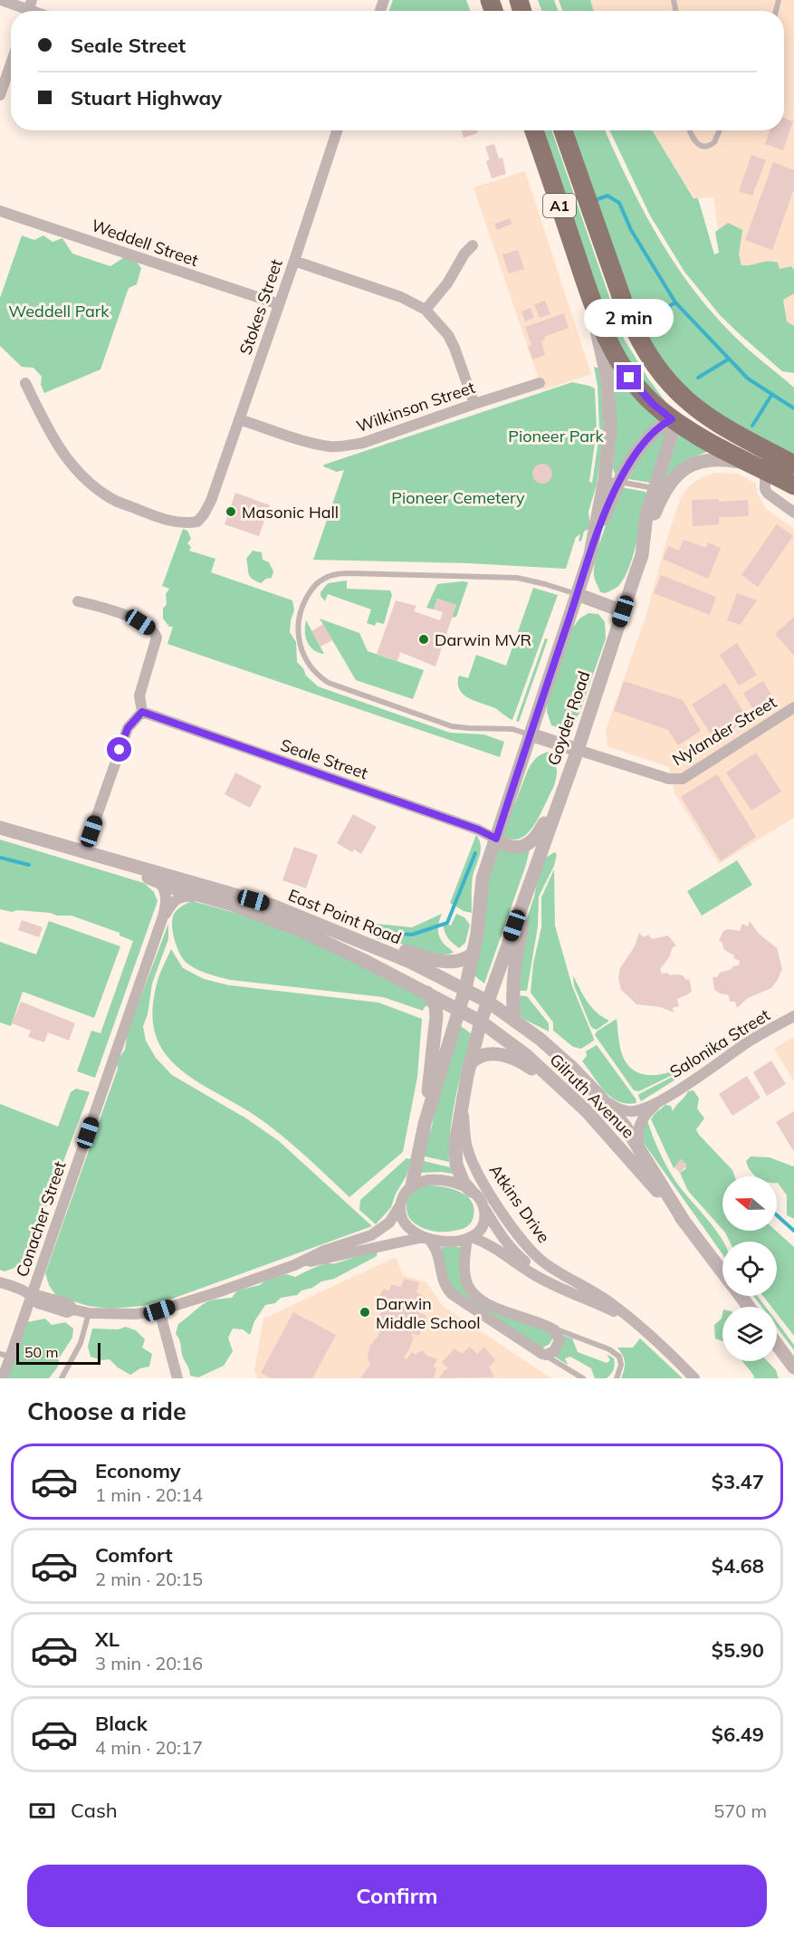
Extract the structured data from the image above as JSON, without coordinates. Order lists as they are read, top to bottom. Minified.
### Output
{"streets":{"highway":["A1"],"street":["Weddell Street","Stokes Street","Wilkinson Street","Goyder Road","Nylander Street","Seale Street","East Point Road","Salonika Street","Gilruth Avenue","Atkins Drive","Conacher Street"]},"crossings":[["A1","Goyder Road"],["Weddell Street","Stokes Street"],["Stokes Street","Wilkinson Street"],["Goyder Road","Nylander Street"],["Goyder Road","East Point Road"],["Goyder Road","Gilruth Avenue"],["Goyder Road","Atkins Drive"],["East Point Road","Gilruth Avenue"],["East Point Road","Conacher Street"],["Salonika Street","Gilruth Avenue"]],"parks":["Weddell Park","Pioneer Park","Pioneer Cemetery"],"places":["Masonic Hall","Darwin MVR","Darwin Middle School"],"scale_bar":"50 m","north":"left","page":{"banner":["Seale Street","Stuart Highway"],"bubble":"2 min","scale":"50 m","heading":"Choose a ride","list":[{"name":"Economy","note":"1 min · 20:14","value":"$3.47"},{"name":"Comfort","note":"2 min · 20:15","value":"$4.68"},{"name":"XL","note":"3 min · 20:16","value":"$5.90"},{"name":"Black","note":"4 min · 20:17","value":"$6.49"}],"pay":["Cash","570 m"],"buttons":"Confirm"}}
